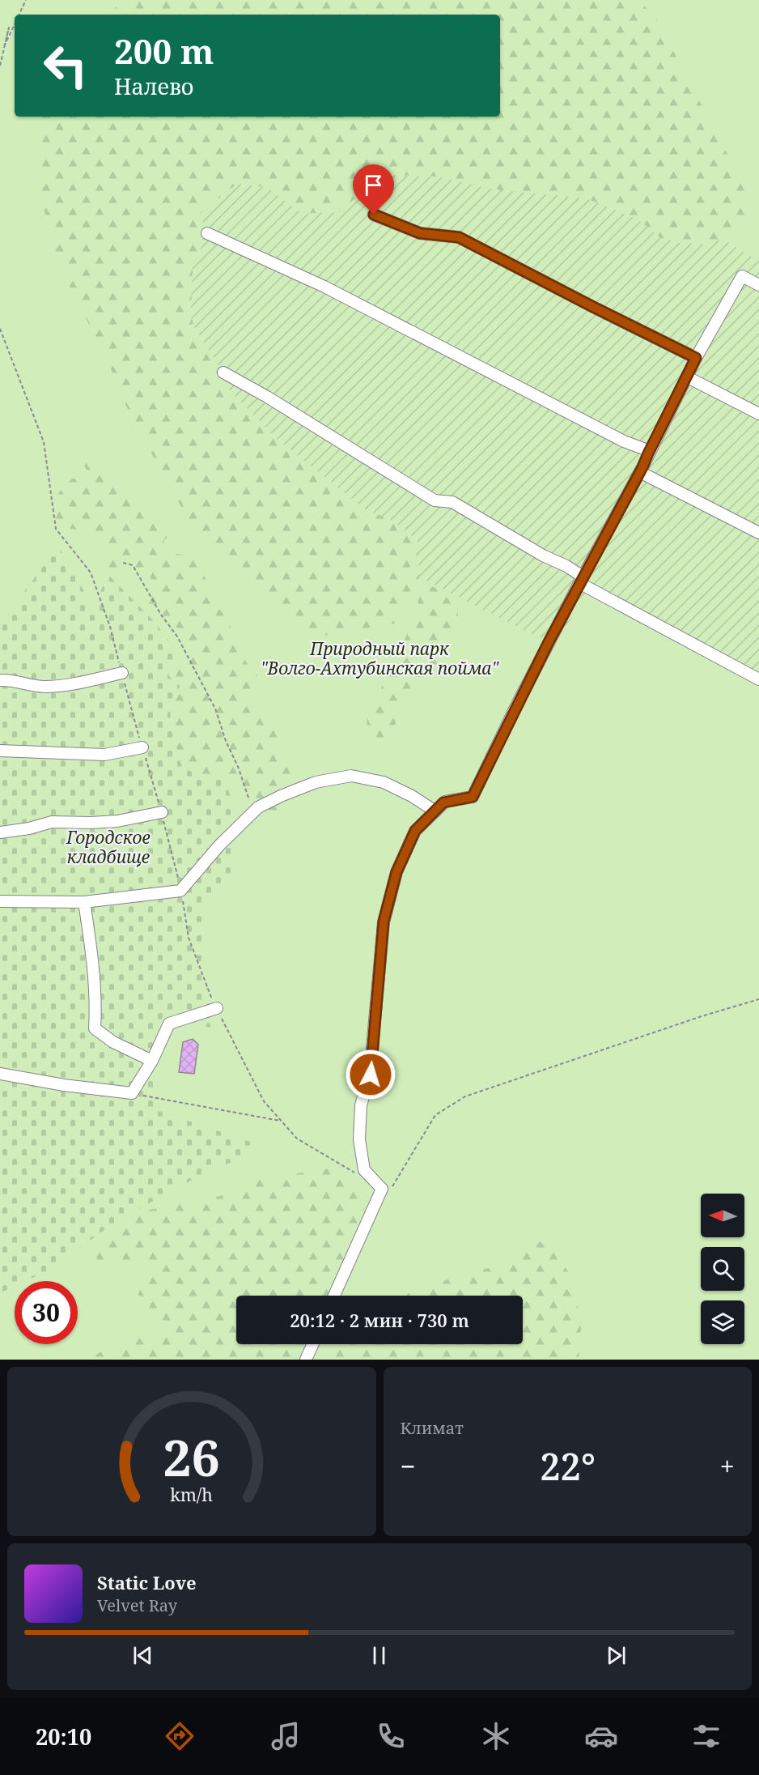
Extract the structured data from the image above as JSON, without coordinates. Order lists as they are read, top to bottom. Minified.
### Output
{"parks":["Природный парк \"Волго-Ахтубинская пойма\"","Городское кладбище"],"north":"left","page":{"turn":["200 m","Налево"],"limit":"30","trip":"20:12 · 2 мин · 730 m","tile":"Климат","heat":["−","22°","+"],"song":["Static Love","Velvet Ray"],"tabs":"20:10","gauge":["26","km/h"]}}
